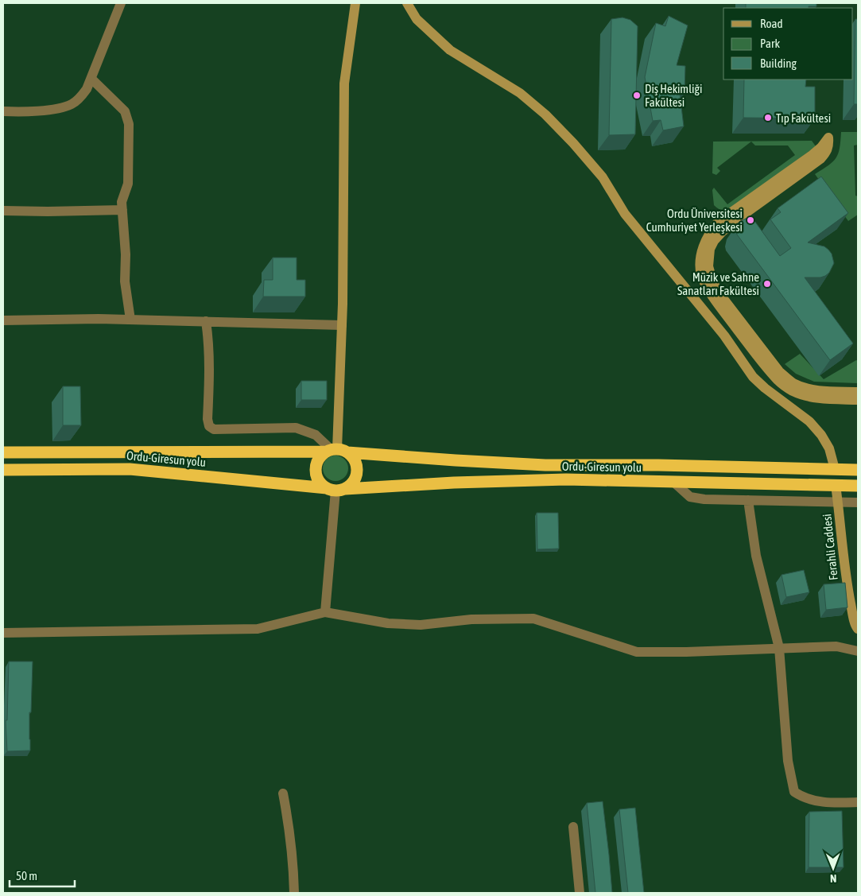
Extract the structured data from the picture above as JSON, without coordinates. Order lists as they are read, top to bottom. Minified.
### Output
{"streets":{"highway":["Ordu-Giresun yolu"],"street":["Ferahli Caddesi"]},"crossings":[["Ordu-Giresun yolu","Ferahli Caddesi"]],"places":["Diş Hekimliği Fakültesi","Tıp Fakültesi","Ordu Üniversitesi Cumhuriyet Yerleşkesi","Müzik ve Sahne Sanatları Fakültesi"],"legend":["Road","Park","Building"],"scale_bar":"50 m","north":"bottom"}
